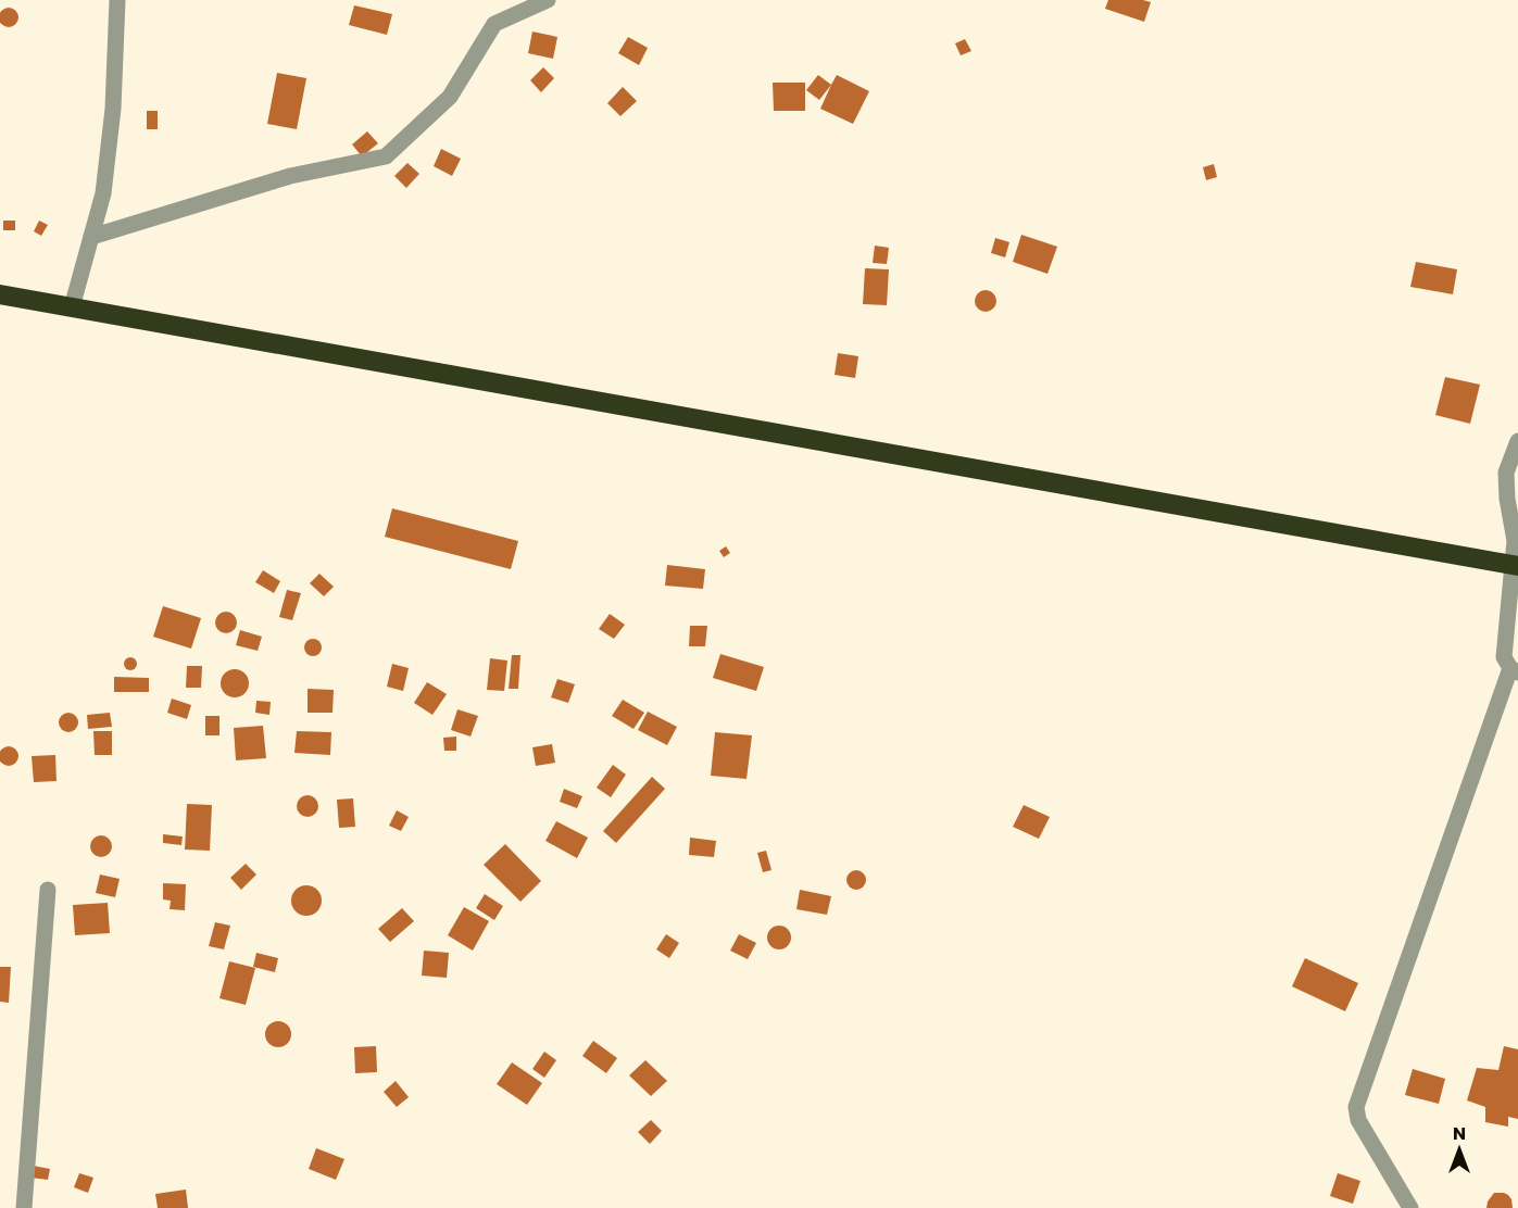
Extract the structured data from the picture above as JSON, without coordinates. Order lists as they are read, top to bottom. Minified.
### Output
{"north":"top"}
